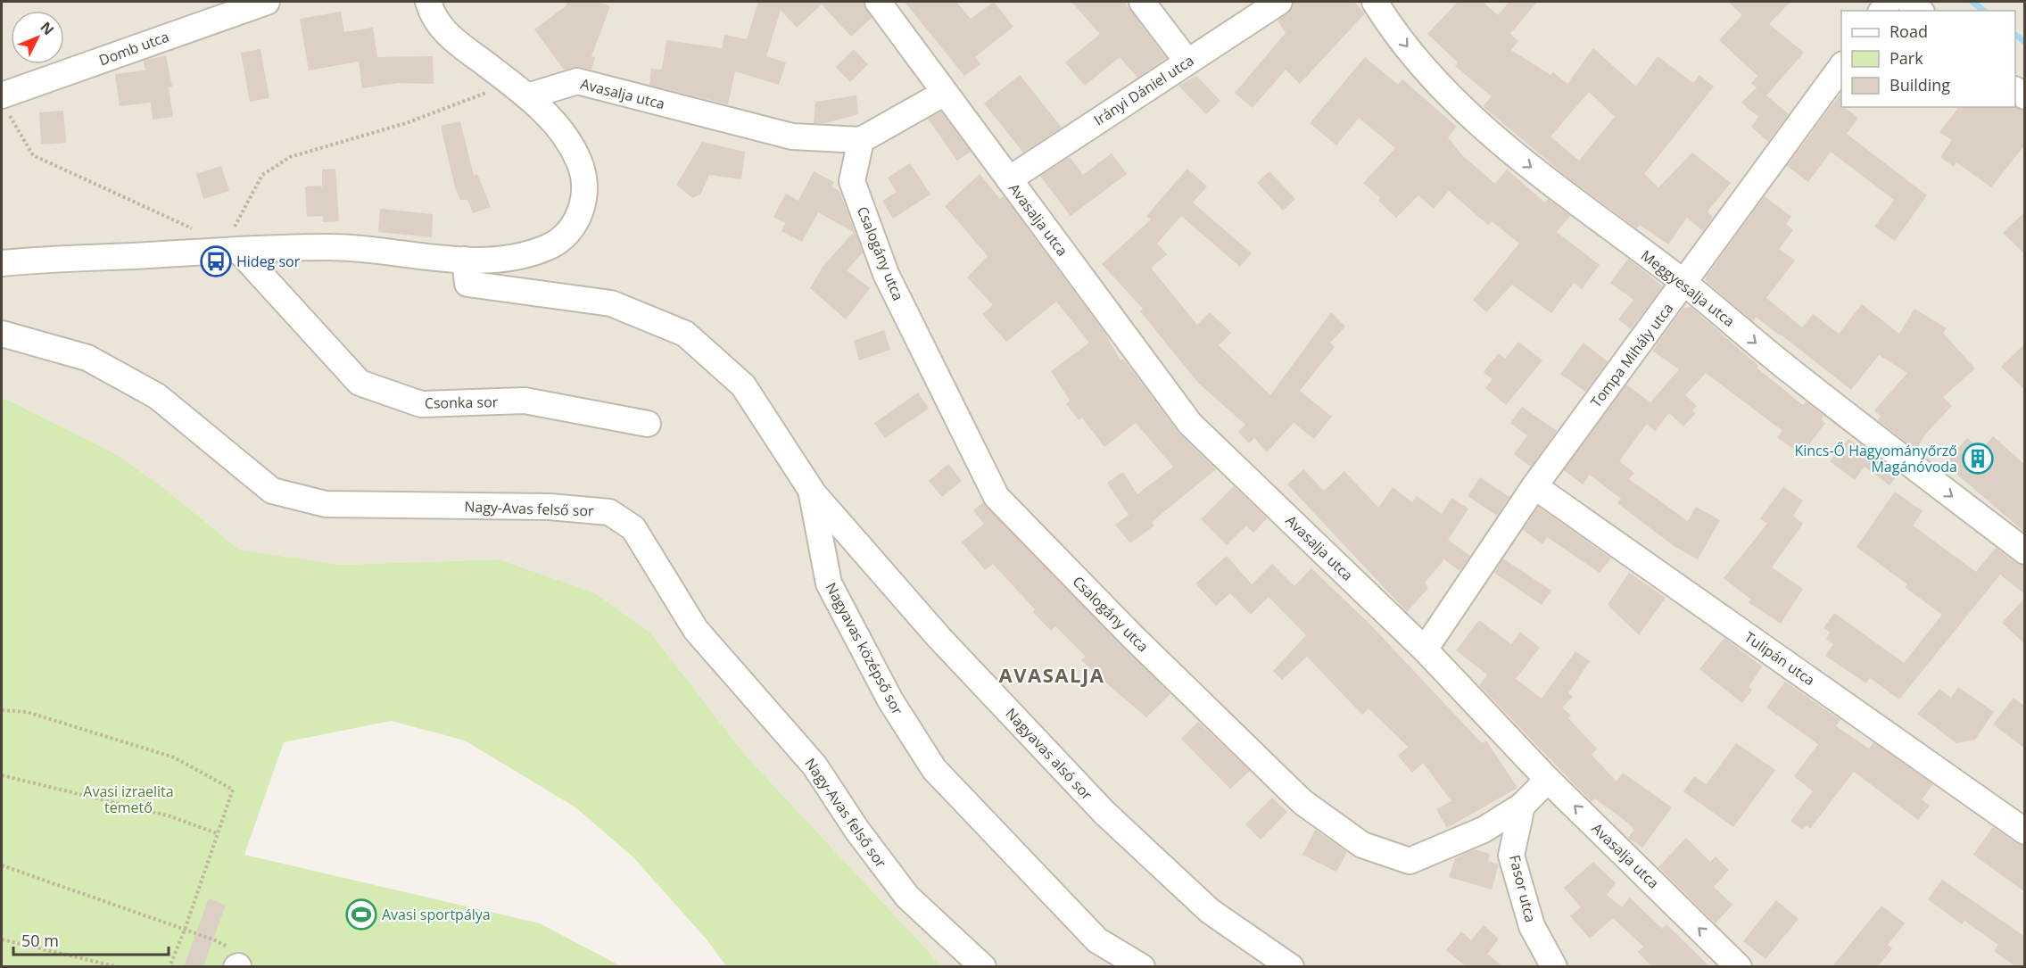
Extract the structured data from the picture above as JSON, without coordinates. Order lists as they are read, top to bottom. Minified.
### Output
{"streets":{"street":["Domb utca","Irányi Dániel utca","Avasalja utca","Csalogány utca","Meggyesalja utca","Tompa Mihály utca","Csonka sor","Nagy-Avas felső sor","Nagyavas középső sor","Tulipán utca","Nagyavas alsó sor","Fasor utca"]},"crossings":[["Irányi Dániel utca","Avasalja utca"],["Avasalja utca","Csalogány utca"],["Avasalja utca","Tompa Mihály utca"],["Csalogány utca","Fasor utca"],["Meggyesalja utca","Tompa Mihály utca"],["Tompa Mihály utca","Tulipán utca"],["Nagyavas középső sor","Nagyavas alsó sor"]],"one_way":["Meggyesalja utca"],"districts":["AVASALJA"],"parks":["Avasi izraelita temető"],"places":{"bus stop":["Hideg sor"],"building":["Kincs-Ő Hagyományőrző Magánóvoda"],"sports":["Avasi sportpálya"]},"legend":["Road","Park","Building"],"scale_bar":"50 m","north":"top right"}
